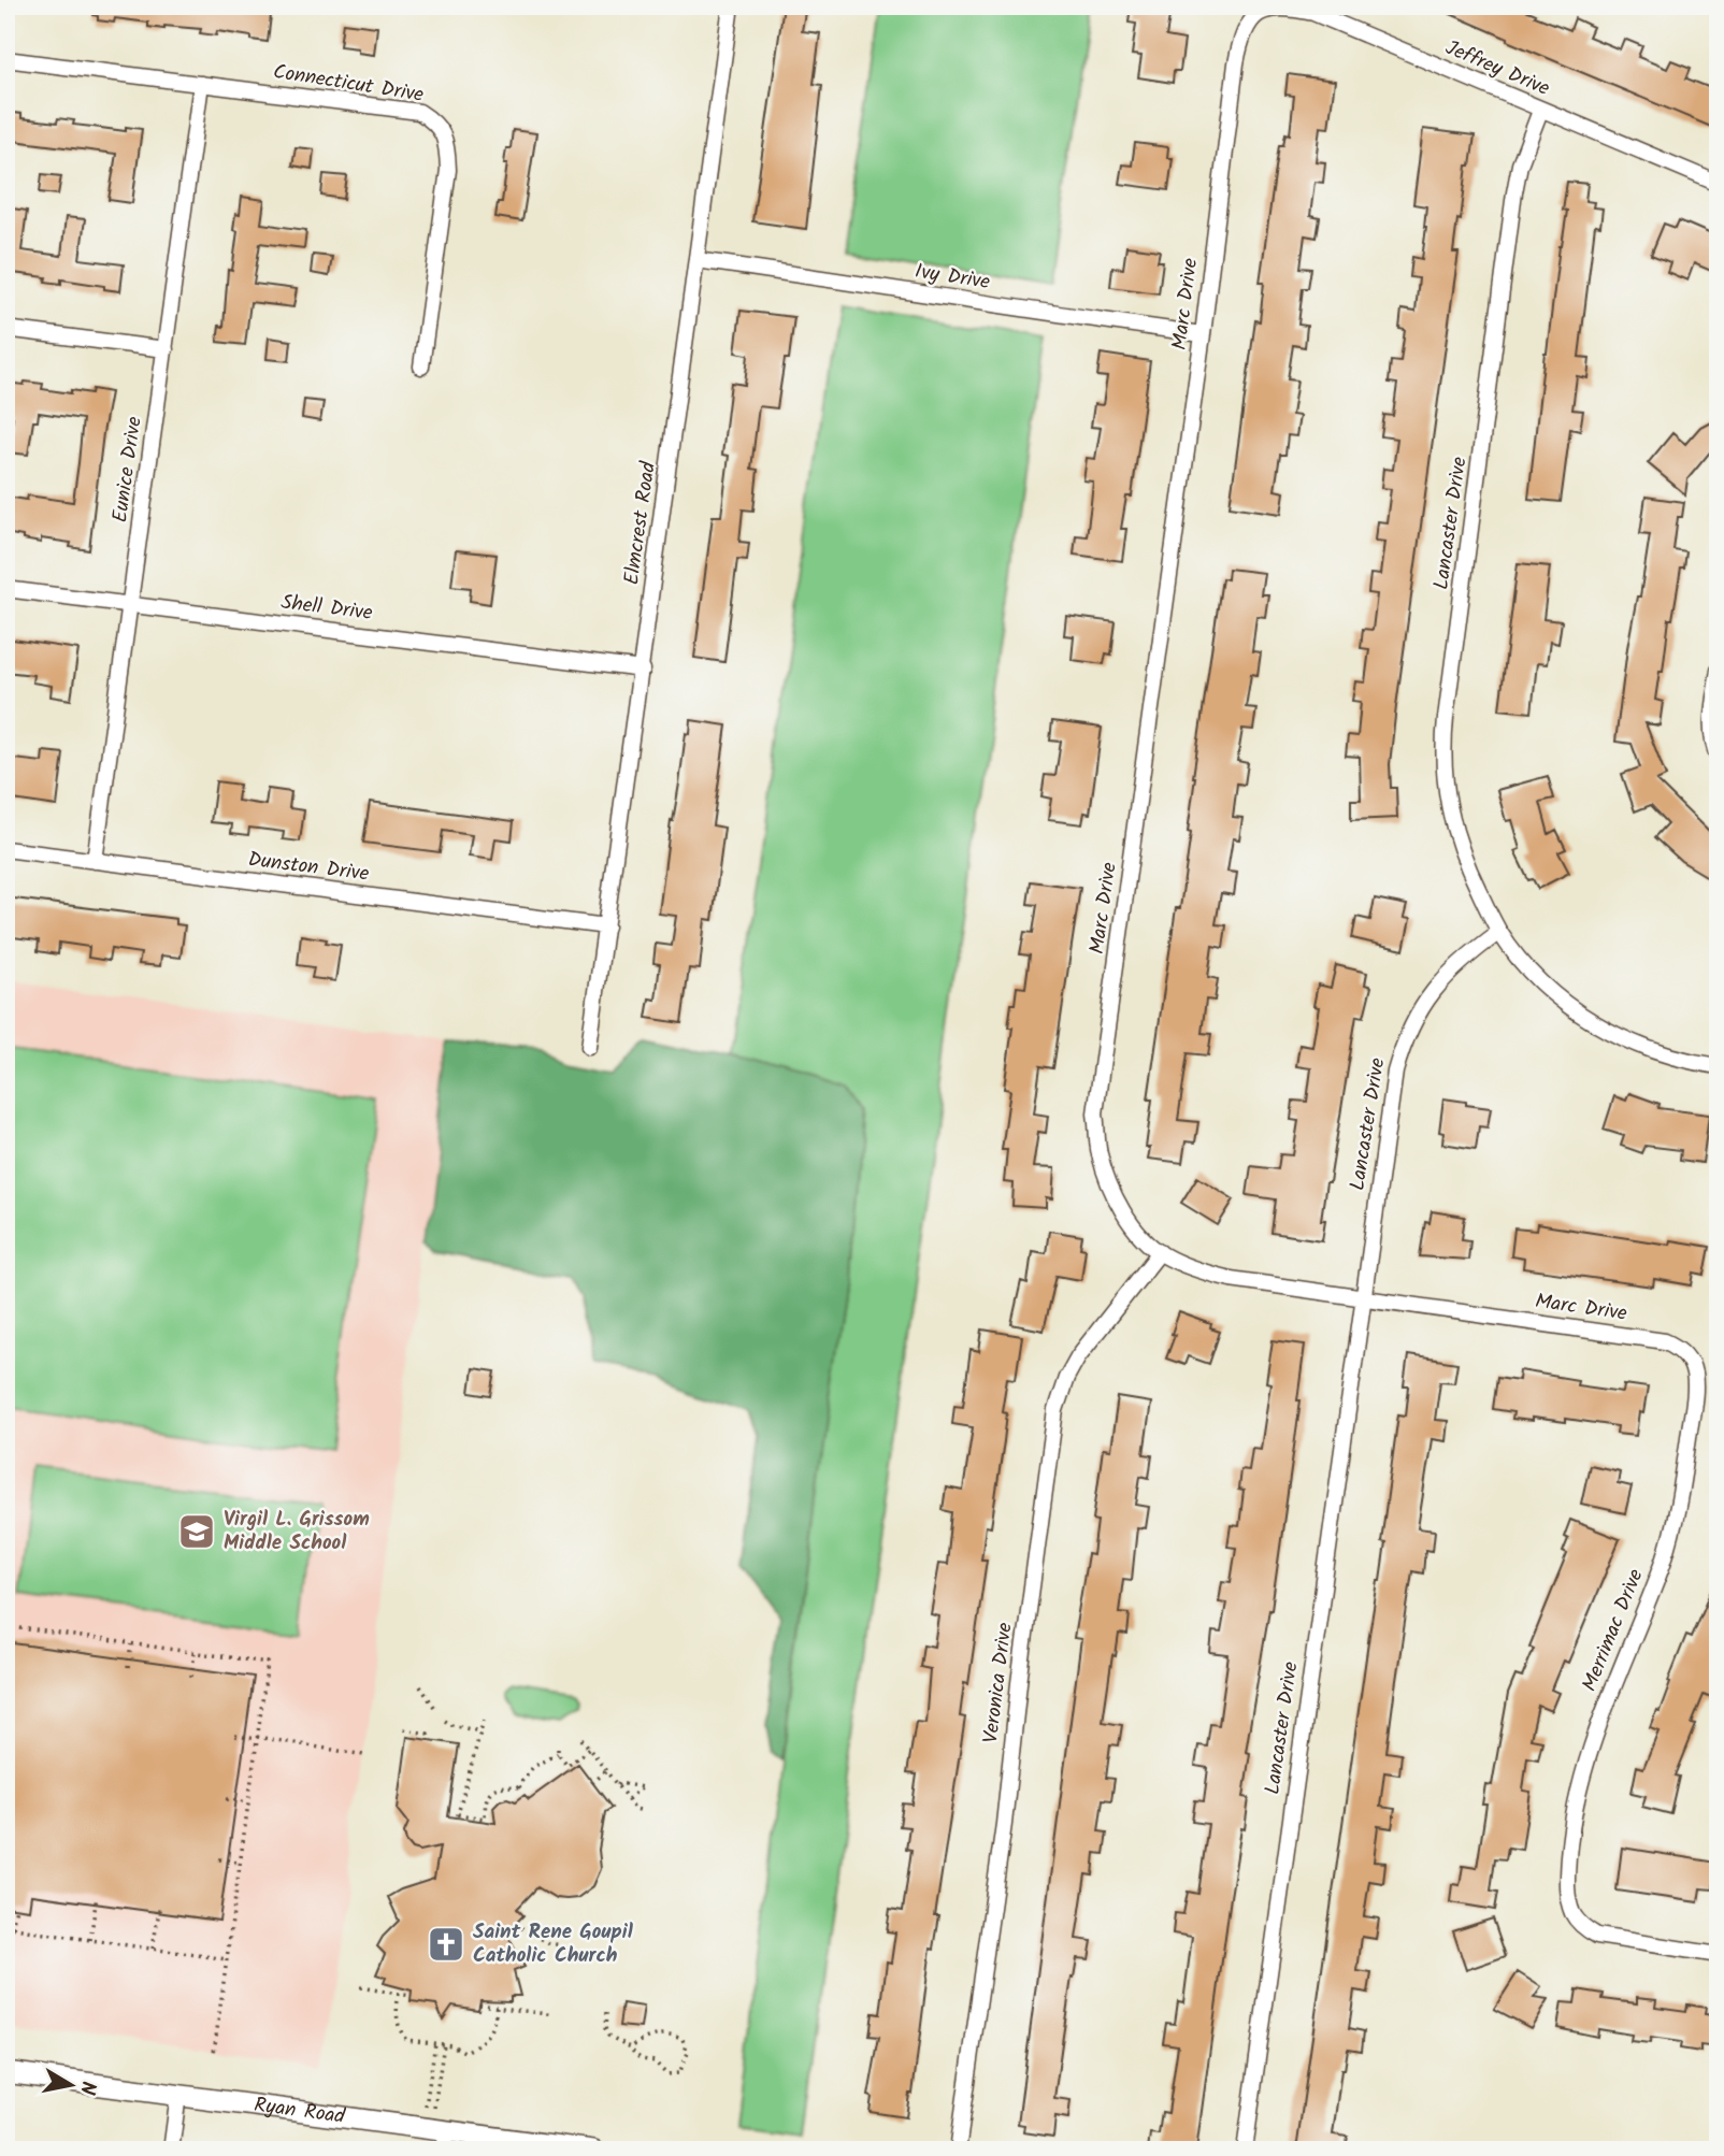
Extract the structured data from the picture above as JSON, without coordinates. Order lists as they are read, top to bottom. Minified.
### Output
{"streets":{"main road":["Ryan Road"],"street":["Jeffrey Drive","Connecticut Drive","Ivy Drive","Marc Drive","Eunice Drive","Elmcrest Road","Lancaster Drive","Shell Drive","Dunston Drive","Merrimac Drive","Veronica Drive"]},"crossings":[["Jeffrey Drive","Marc Drive"],["Jeffrey Drive","Lancaster Drive"],["Connecticut Drive","Eunice Drive"],["Ivy Drive","Marc Drive"],["Ivy Drive","Elmcrest Road"],["Marc Drive","Lancaster Drive"],["Marc Drive","Merrimac Drive"],["Marc Drive","Veronica Drive"],["Eunice Drive","Shell Drive"],["Eunice Drive","Dunston Drive"],["Elmcrest Road","Shell Drive"],["Elmcrest Road","Dunston Drive"]],"places":{"school or university":["Virgil L. Grissom Middle School"],"church":["Saint Rene Goupil Catholic Church"]},"north":"right"}
